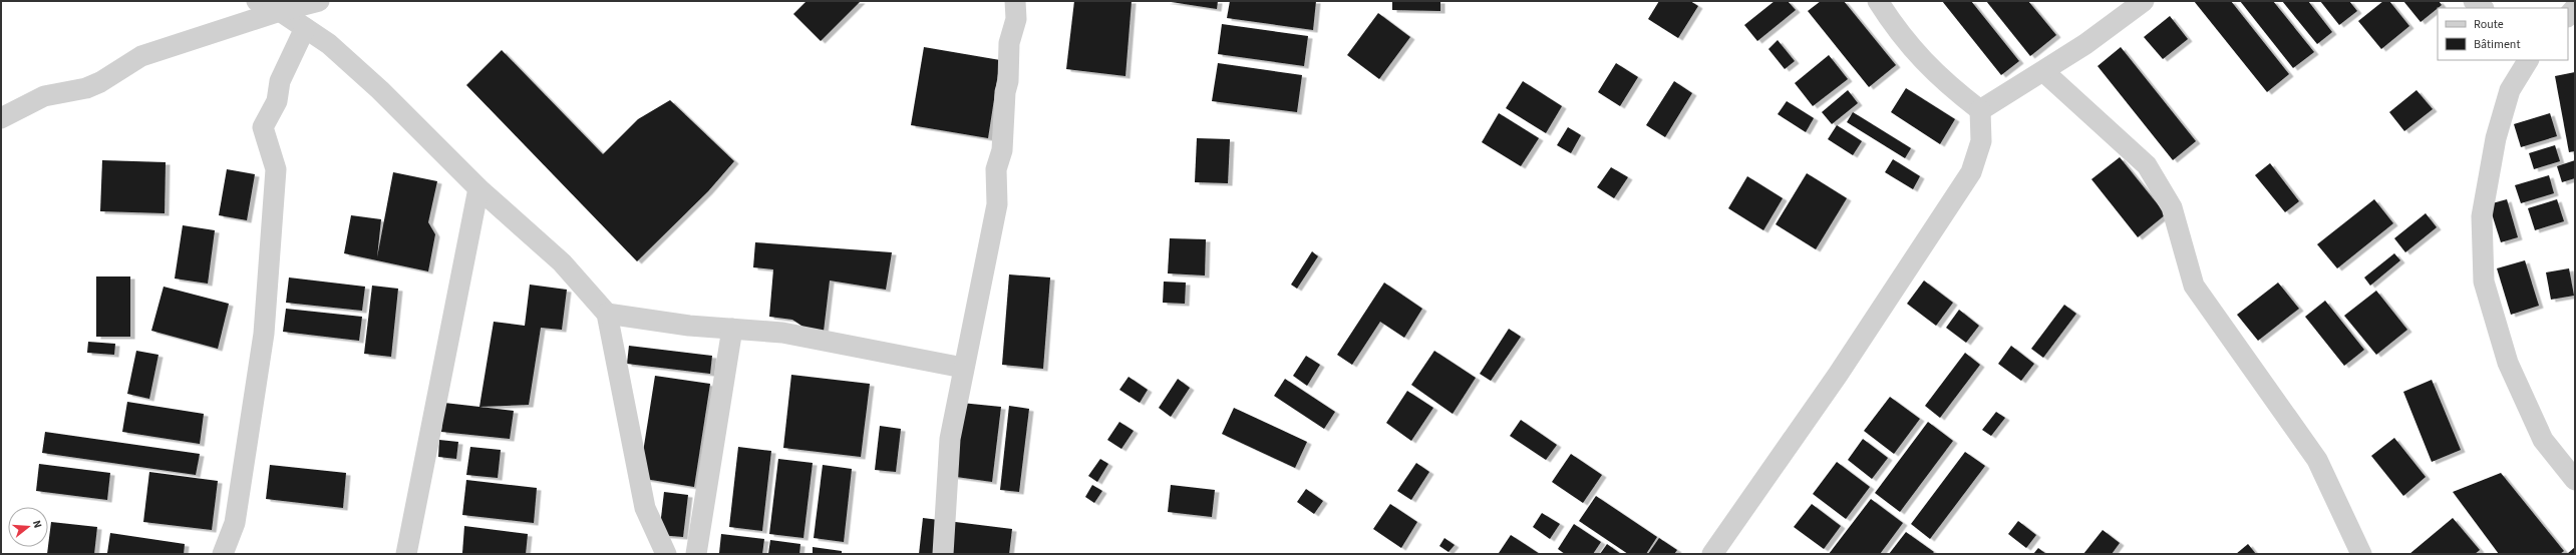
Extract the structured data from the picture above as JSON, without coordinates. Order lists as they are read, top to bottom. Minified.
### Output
{"legend":["Route","Bâtiment"],"north":"right"}
